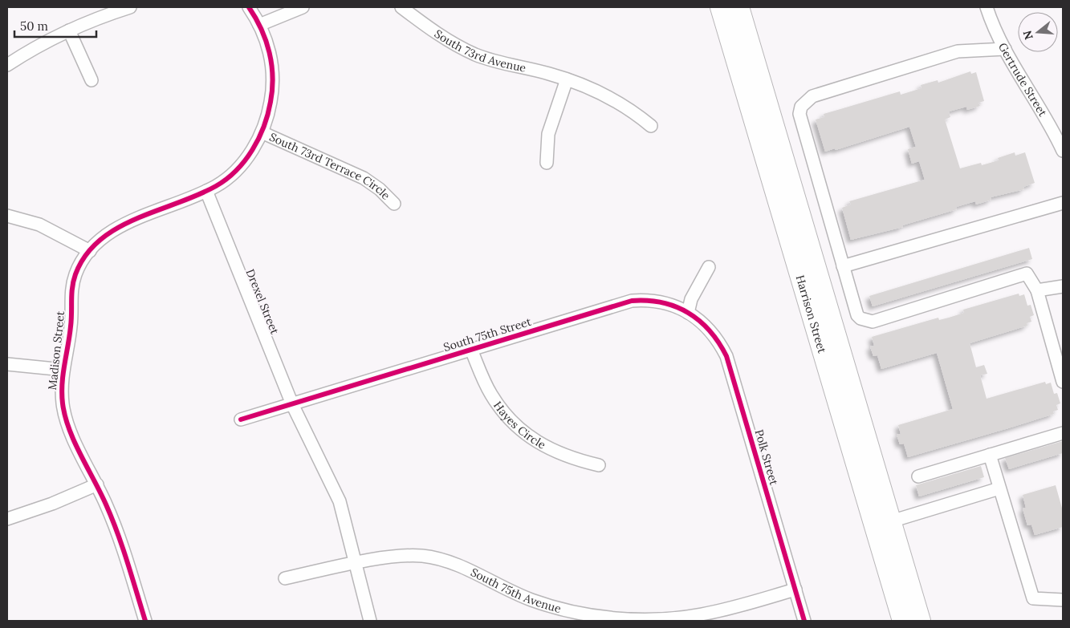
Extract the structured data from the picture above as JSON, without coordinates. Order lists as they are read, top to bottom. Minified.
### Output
{"streets":{"main road":["Harrison Street"],"street":["South 73rd Avenue","Gertrude Street","South 73rd Terrace Circle","Drexel Street","South 75th Street","Madison Street","Hayes Circle","Polk Street","South 75th Avenue"]},"crossings":[["Drexel Street","South 75th Street"],["Drexel Street","Madison Street"],["Drexel Street","South 75th Avenue"],["South 75th Street","Hayes Circle"],["South 75th Street","Polk Street"],["Polk Street","South 75th Avenue"]],"scale_bar":"50 m","north":"left"}
